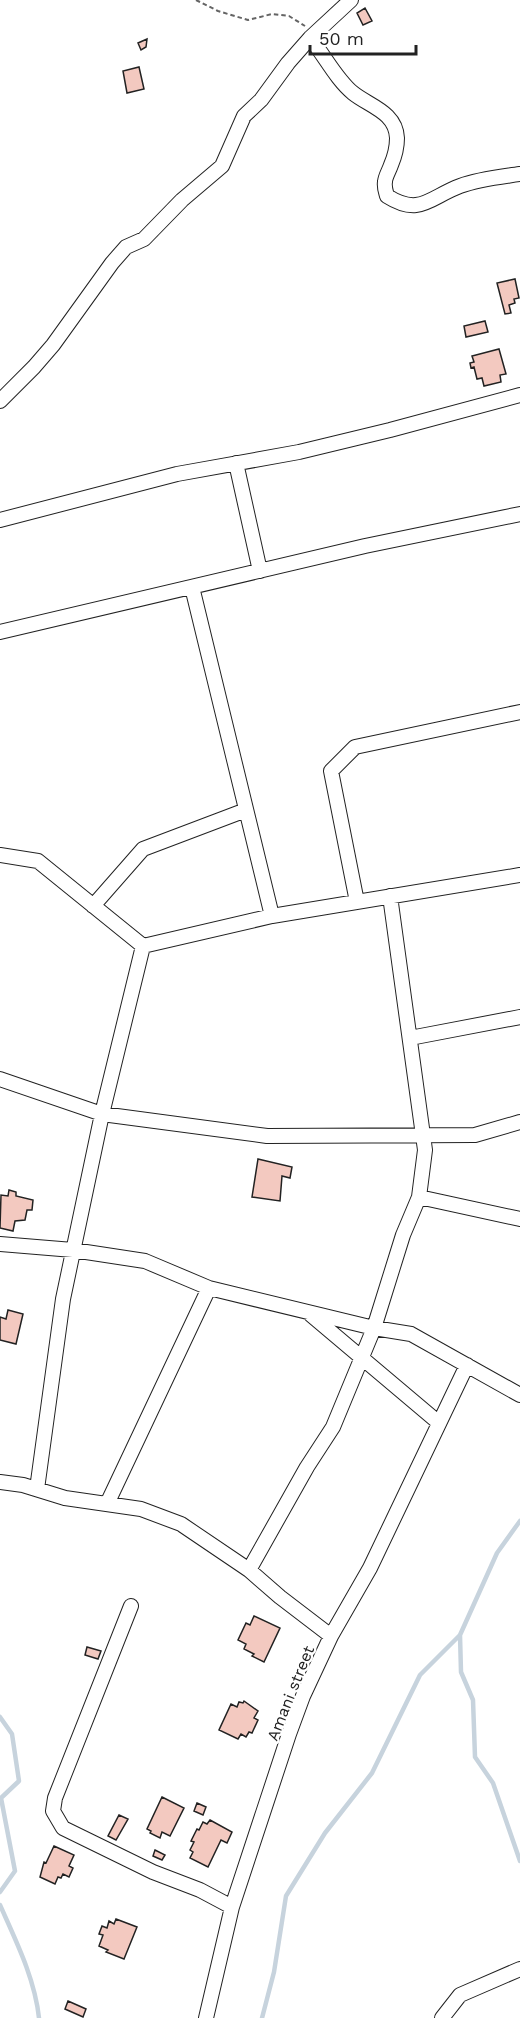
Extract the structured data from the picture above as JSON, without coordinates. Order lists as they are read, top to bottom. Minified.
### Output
{"streets":{"street":["Amani street"]},"scale_bar":"50 m"}
